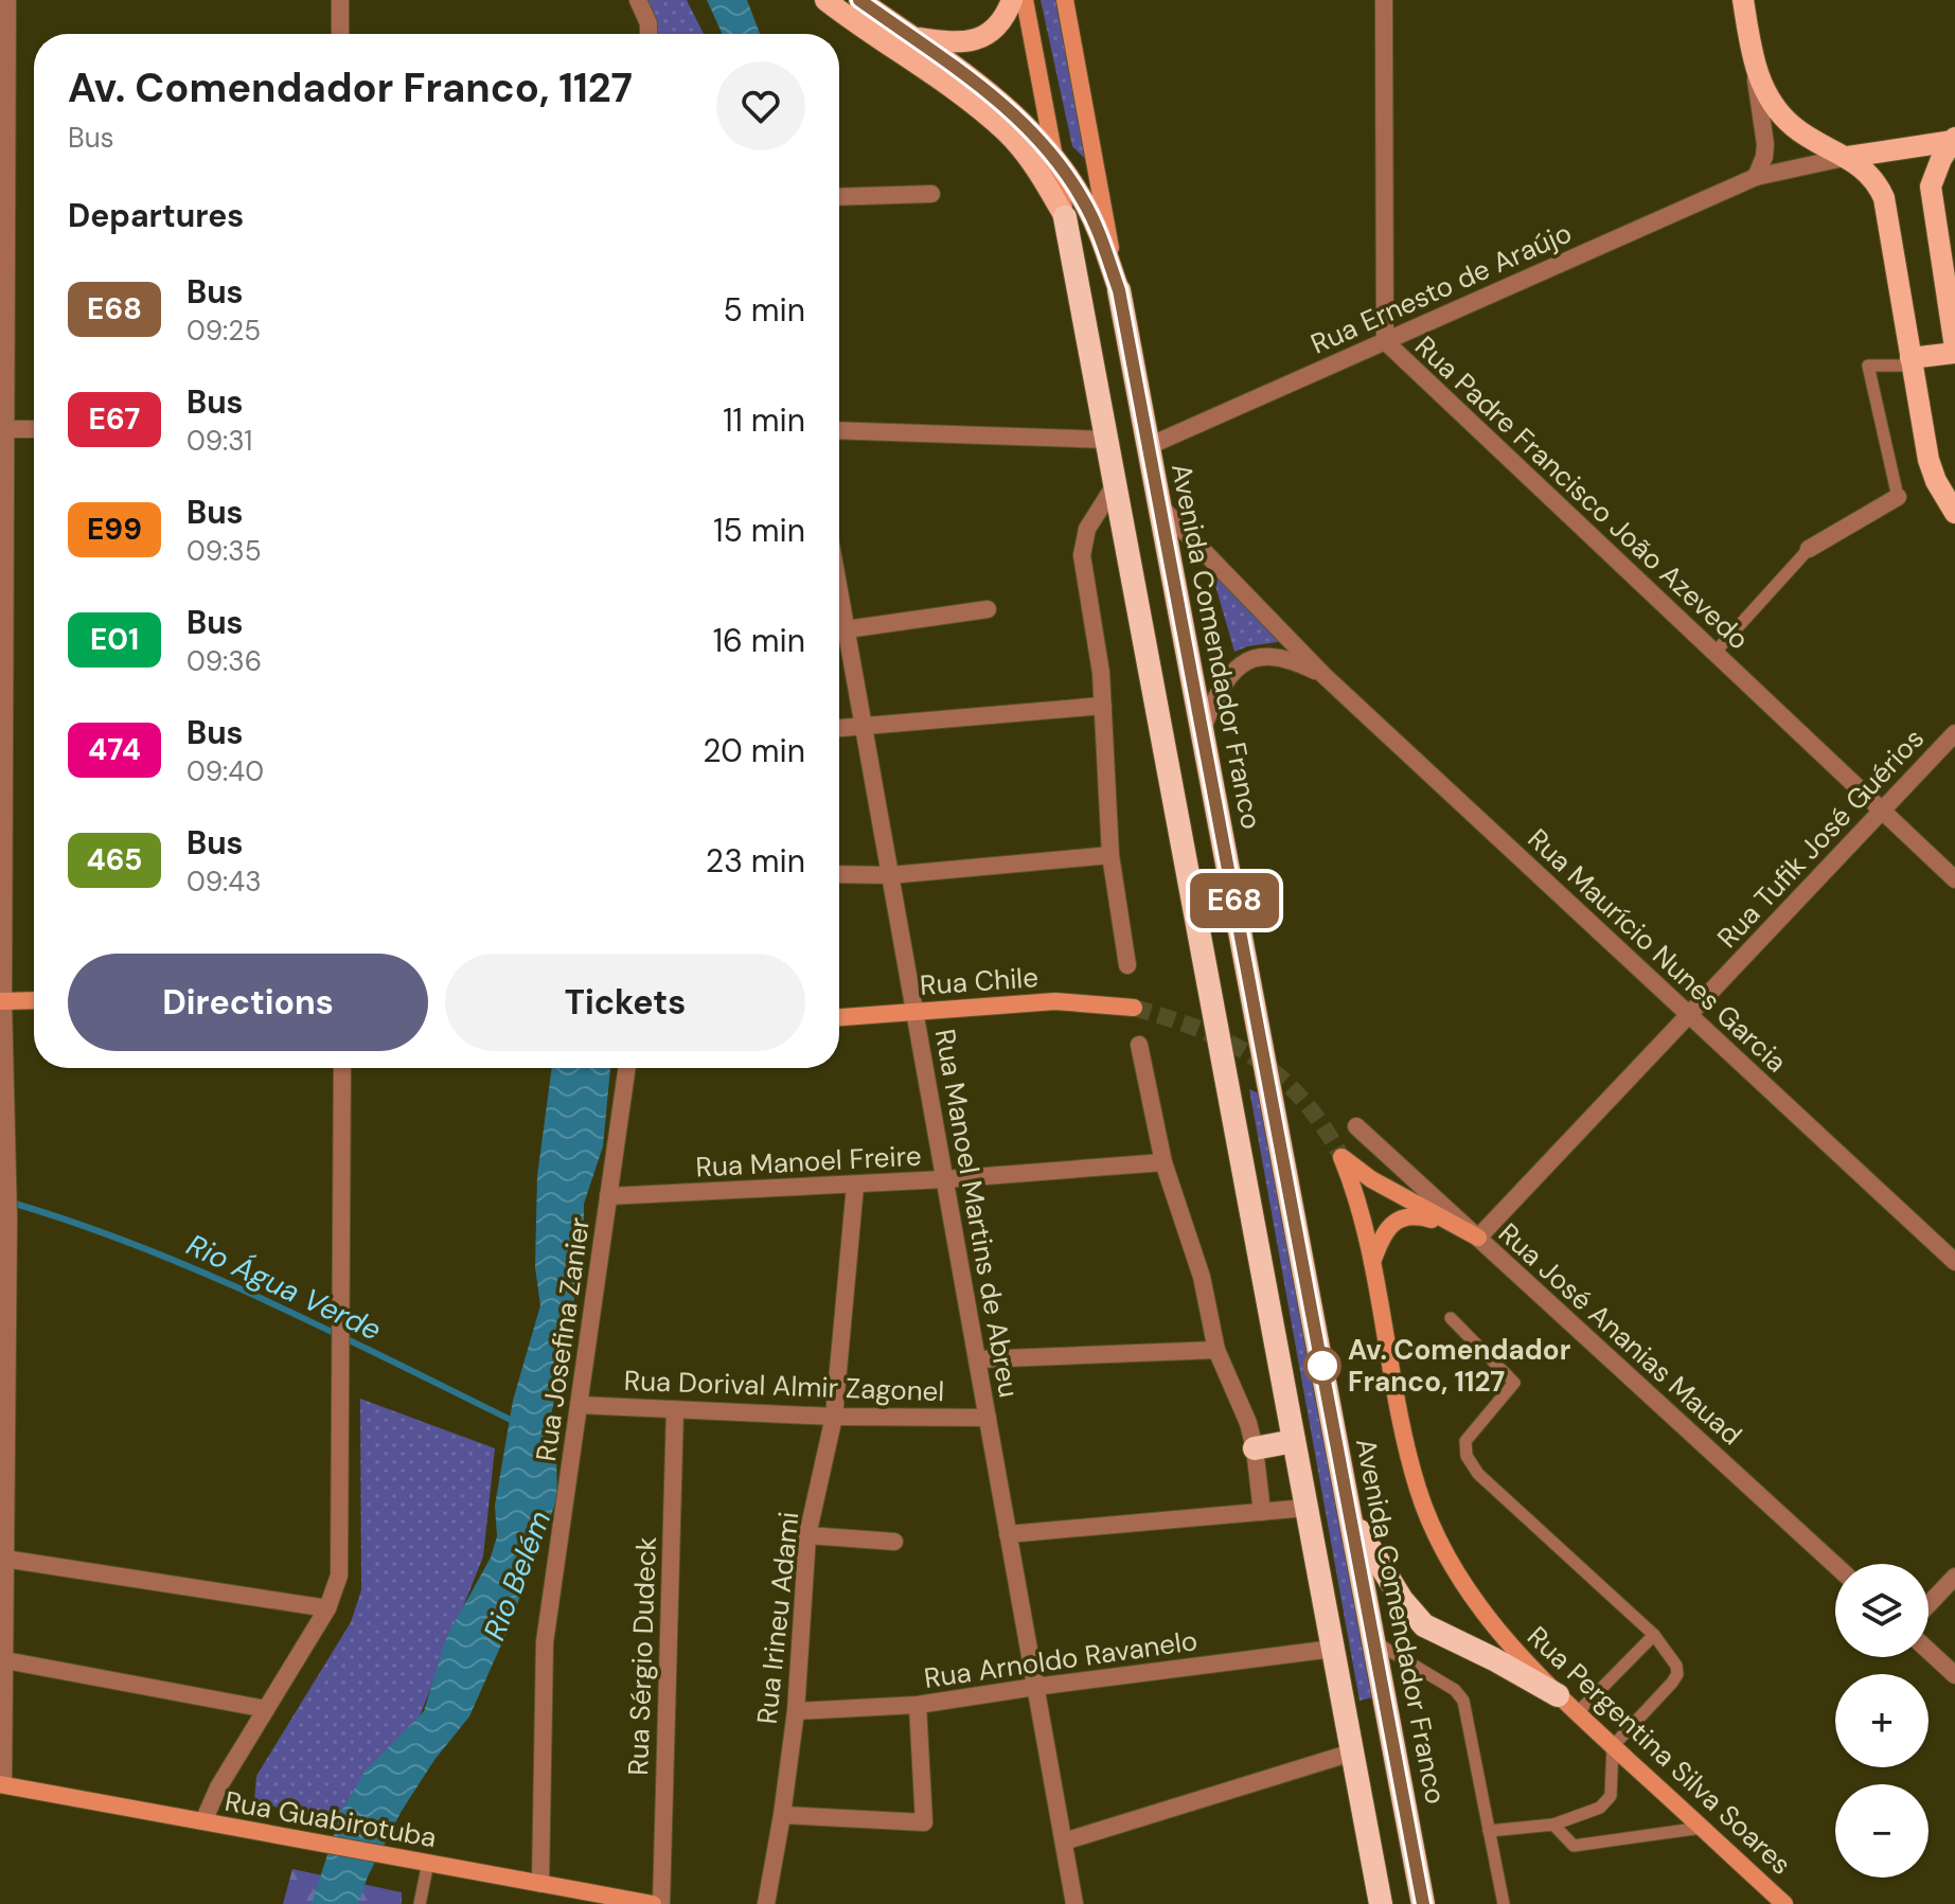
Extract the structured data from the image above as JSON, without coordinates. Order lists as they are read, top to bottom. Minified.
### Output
{"streets":{"highway":["Avenida Comendador Franco"],"main road":["Rua Chile","Rua Pergentina Silva Soares","Rua Guabirotuba"],"street":["Rua Ernesto de Araújo","Rua Padre Francisco João Azevedo","Rua Tufik José Guérios","Rua Maurício Nunes Garcia","Rua Manoel Freire","Rua Manoel Martins de Abreu","Rua José Ananias Mauad","Rua Josefina Zanier","Rua Dorival Almir Zagonel","Rua Irineu Adami","Rua Sérgio Dudeck","Rua Arnoldo Ravanelo"]},"crossings":[["Rua Ernesto de Araújo","Rua Padre Francisco João Azevedo"],["Rua Ernesto de Araújo","Avenida Comendador Franco"],["Rua Padre Francisco João Azevedo","Rua Tufik José Guérios"],["Avenida Comendador Franco","Rua Maurício Nunes Garcia"],["Rua Tufik José Guérios","Rua Maurício Nunes Garcia"],["Rua Tufik José Guérios","Rua José Ananias Mauad"],["Rua Tufik José Guérios","Rua Pergentina Silva Soares"],["Rua Chile","Rua Manoel Martins de Abreu"],["Rua Manoel Freire","Rua Manoel Martins de Abreu"],["Rua Manoel Freire","Rua Josefina Zanier"],["Rua Manoel Freire","Rua Irineu Adami"],["Rua Manoel Martins de Abreu","Rua Dorival Almir Zagonel"],["Rua Manoel Martins de Abreu","Rua Arnoldo Ravanelo"],["Rua José Ananias Mauad","Rua Pergentina Silva Soares"],["Rua Josefina Zanier","Rua Dorival Almir Zagonel"],["Rua Josefina Zanier","Rua Guabirotuba"],["Rua Dorival Almir Zagonel","Rua Irineu Adami"],["Rua Dorival Almir Zagonel","Rua Sérgio Dudeck"],["Rua Irineu Adami","Rua Arnoldo Ravanelo"]],"water":["Rio Água Verde","Rio Belém"],"places":["Av. Comendador Franco, 1127"],"lines":["bus line E68"],"page":{"on_map":"E68","heading":[["Av. Comendador Franco, 1127","Bus"],"Departures"],"list":[{"mark":"E68","name":"Bus","note":"09:25","value":"5 min"},{"mark":"E67","name":"Bus","note":"09:31","value":"11 min"},{"mark":"E99","name":"Bus","note":"09:35","value":"15 min"},{"mark":"E01","name":"Bus","note":"09:36","value":"16 min"},{"mark":"474","name":"Bus","note":"09:40","value":"20 min"},{"mark":"465","name":"Bus","note":"09:43","value":"23 min"}],"buttons":["Directions","Tickets"],"map_buttons":["+","−"]}}
